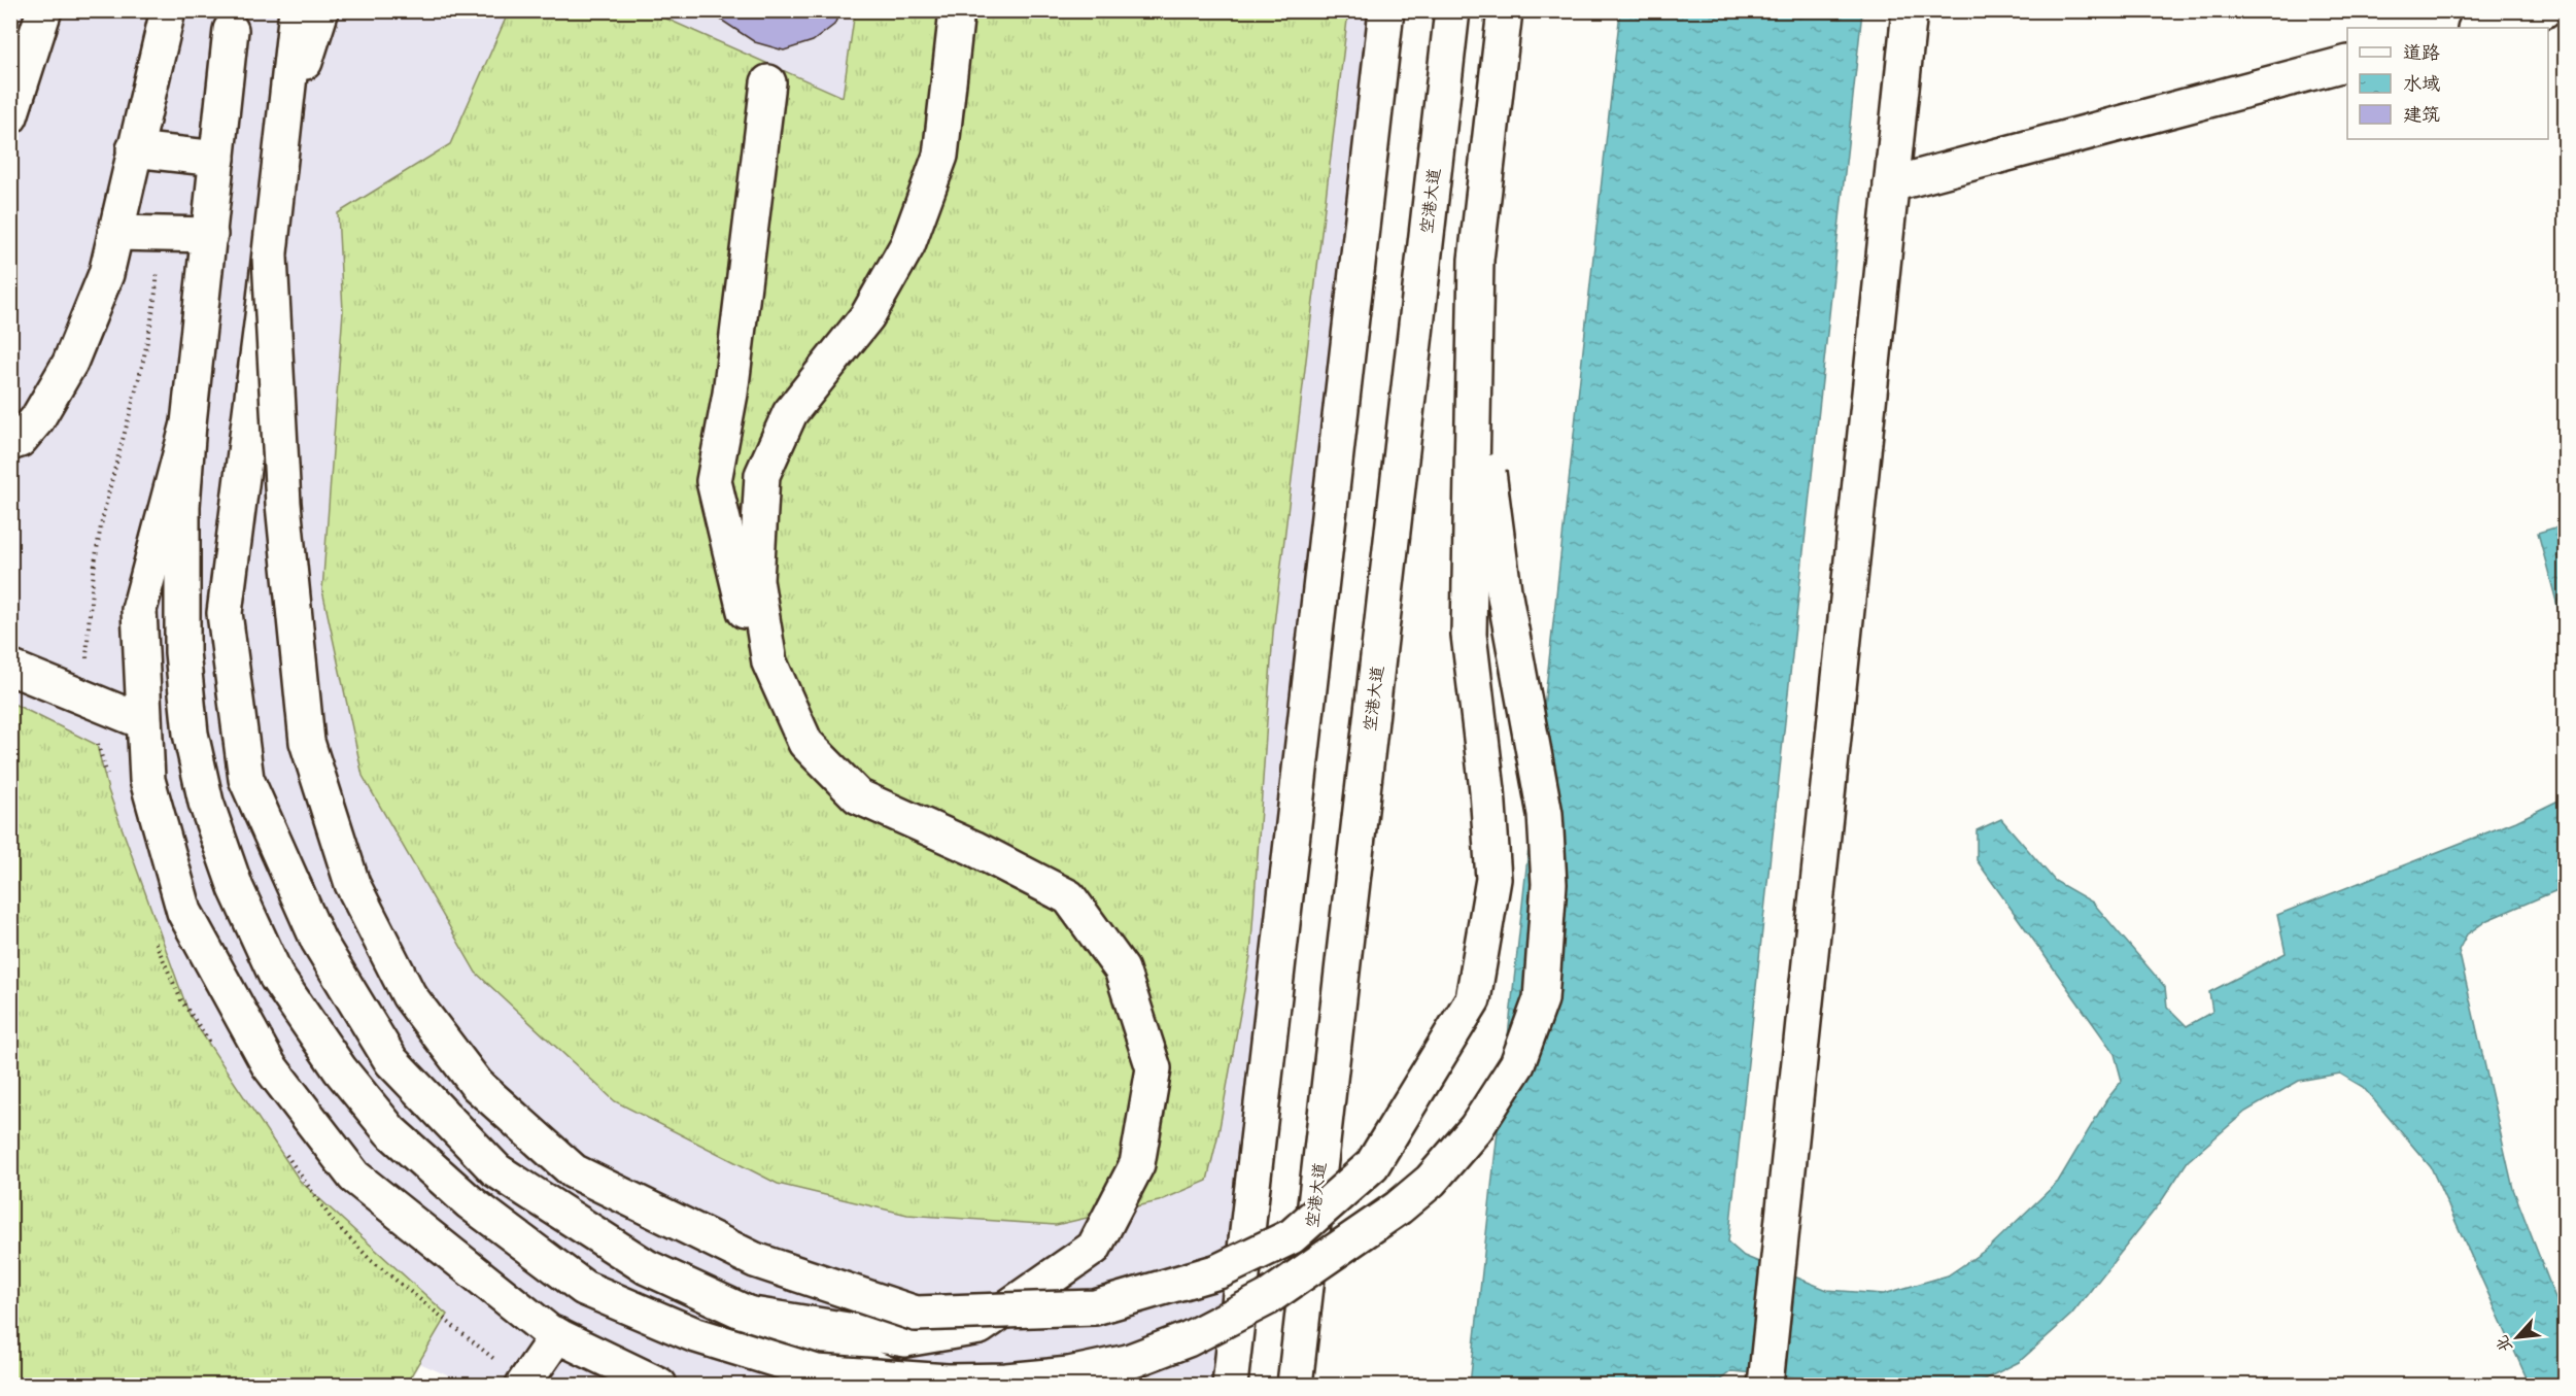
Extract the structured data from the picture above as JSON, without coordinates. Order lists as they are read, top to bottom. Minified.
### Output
{"streets":{"main road":["空港大道"]},"legend":["道路","水域","建筑"],"north":"bottom left"}
